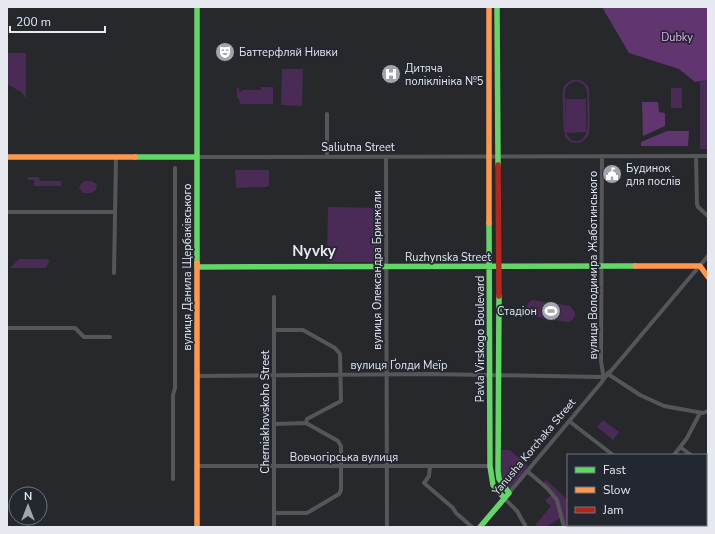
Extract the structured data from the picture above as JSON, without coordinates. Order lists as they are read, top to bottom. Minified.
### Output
{"streets":{"street":["Saliutna Street","Ruzhynska Street","вулиця Володимира Жаботинського","вулиця Данила Щербаківського","вулиця Олександра Бринжали","Pavla Virskogo Boulevard","вулиця Ґолди Меїр","Cherniakhovskoho Street","Yanusha Korchaka Street","Вовчогірська вулиця"]},"crossings":[["Saliutna Street","вулиця Володимира Жаботинського"],["Saliutna Street","вулиця Данила Щербаківського"],["Saliutna Street","вулиця Олександра Бринжали"],["Saliutna Street","Pavla Virskogo Boulevard"],["Ruzhynska Street","вулиця Володимира Жаботинського"],["Ruzhynska Street","вулиця Данила Щербаківського"],["Ruzhynska Street","вулиця Олександра Бринжали"],["Ruzhynska Street","Pavla Virskogo Boulevard"],["Ruzhynska Street","Yanusha Korchaka Street"],["вулиця Володимира Жаботинського","вулиця Ґолди Меїр"],["вулиця Володимира Жаботинського","Yanusha Korchaka Street"],["вулиця Данила Щербаківського","вулиця Ґолди Меїр"],["вулиця Данила Щербаківського","Вовчогірська вулиця"],["вулиця Олександра Бринжали","вулиця Ґолди Меїр"],["вулиця Олександра Бринжали","Вовчогірська вулиця"],["Pavla Virskogo Boulevard","вулиця Ґолди Меїр"],["Pavla Virskogo Boulevard","Yanusha Korchaka Street"],["Pavla Virskogo Boulevard","Вовчогірська вулиця"],["вулиця Ґолди Меїр","Cherniakhovskoho Street"],["вулиця Ґолди Меїр","Yanusha Korchaka Street"],["Cherniakhovskoho Street","Вовчогірська вулиця"]],"districts":["Nyvky"],"parks":["Dubky"],"places":{"theatre":["Баттерфляй Нивки"],"hospital":["Дитяча поліклініка №5"],"public building":["Будинок для послів"],"sports":["Стадіон"]},"legend":["Fast","Slow","Jam"],"scale_bar":"200 m","north":"top"}
